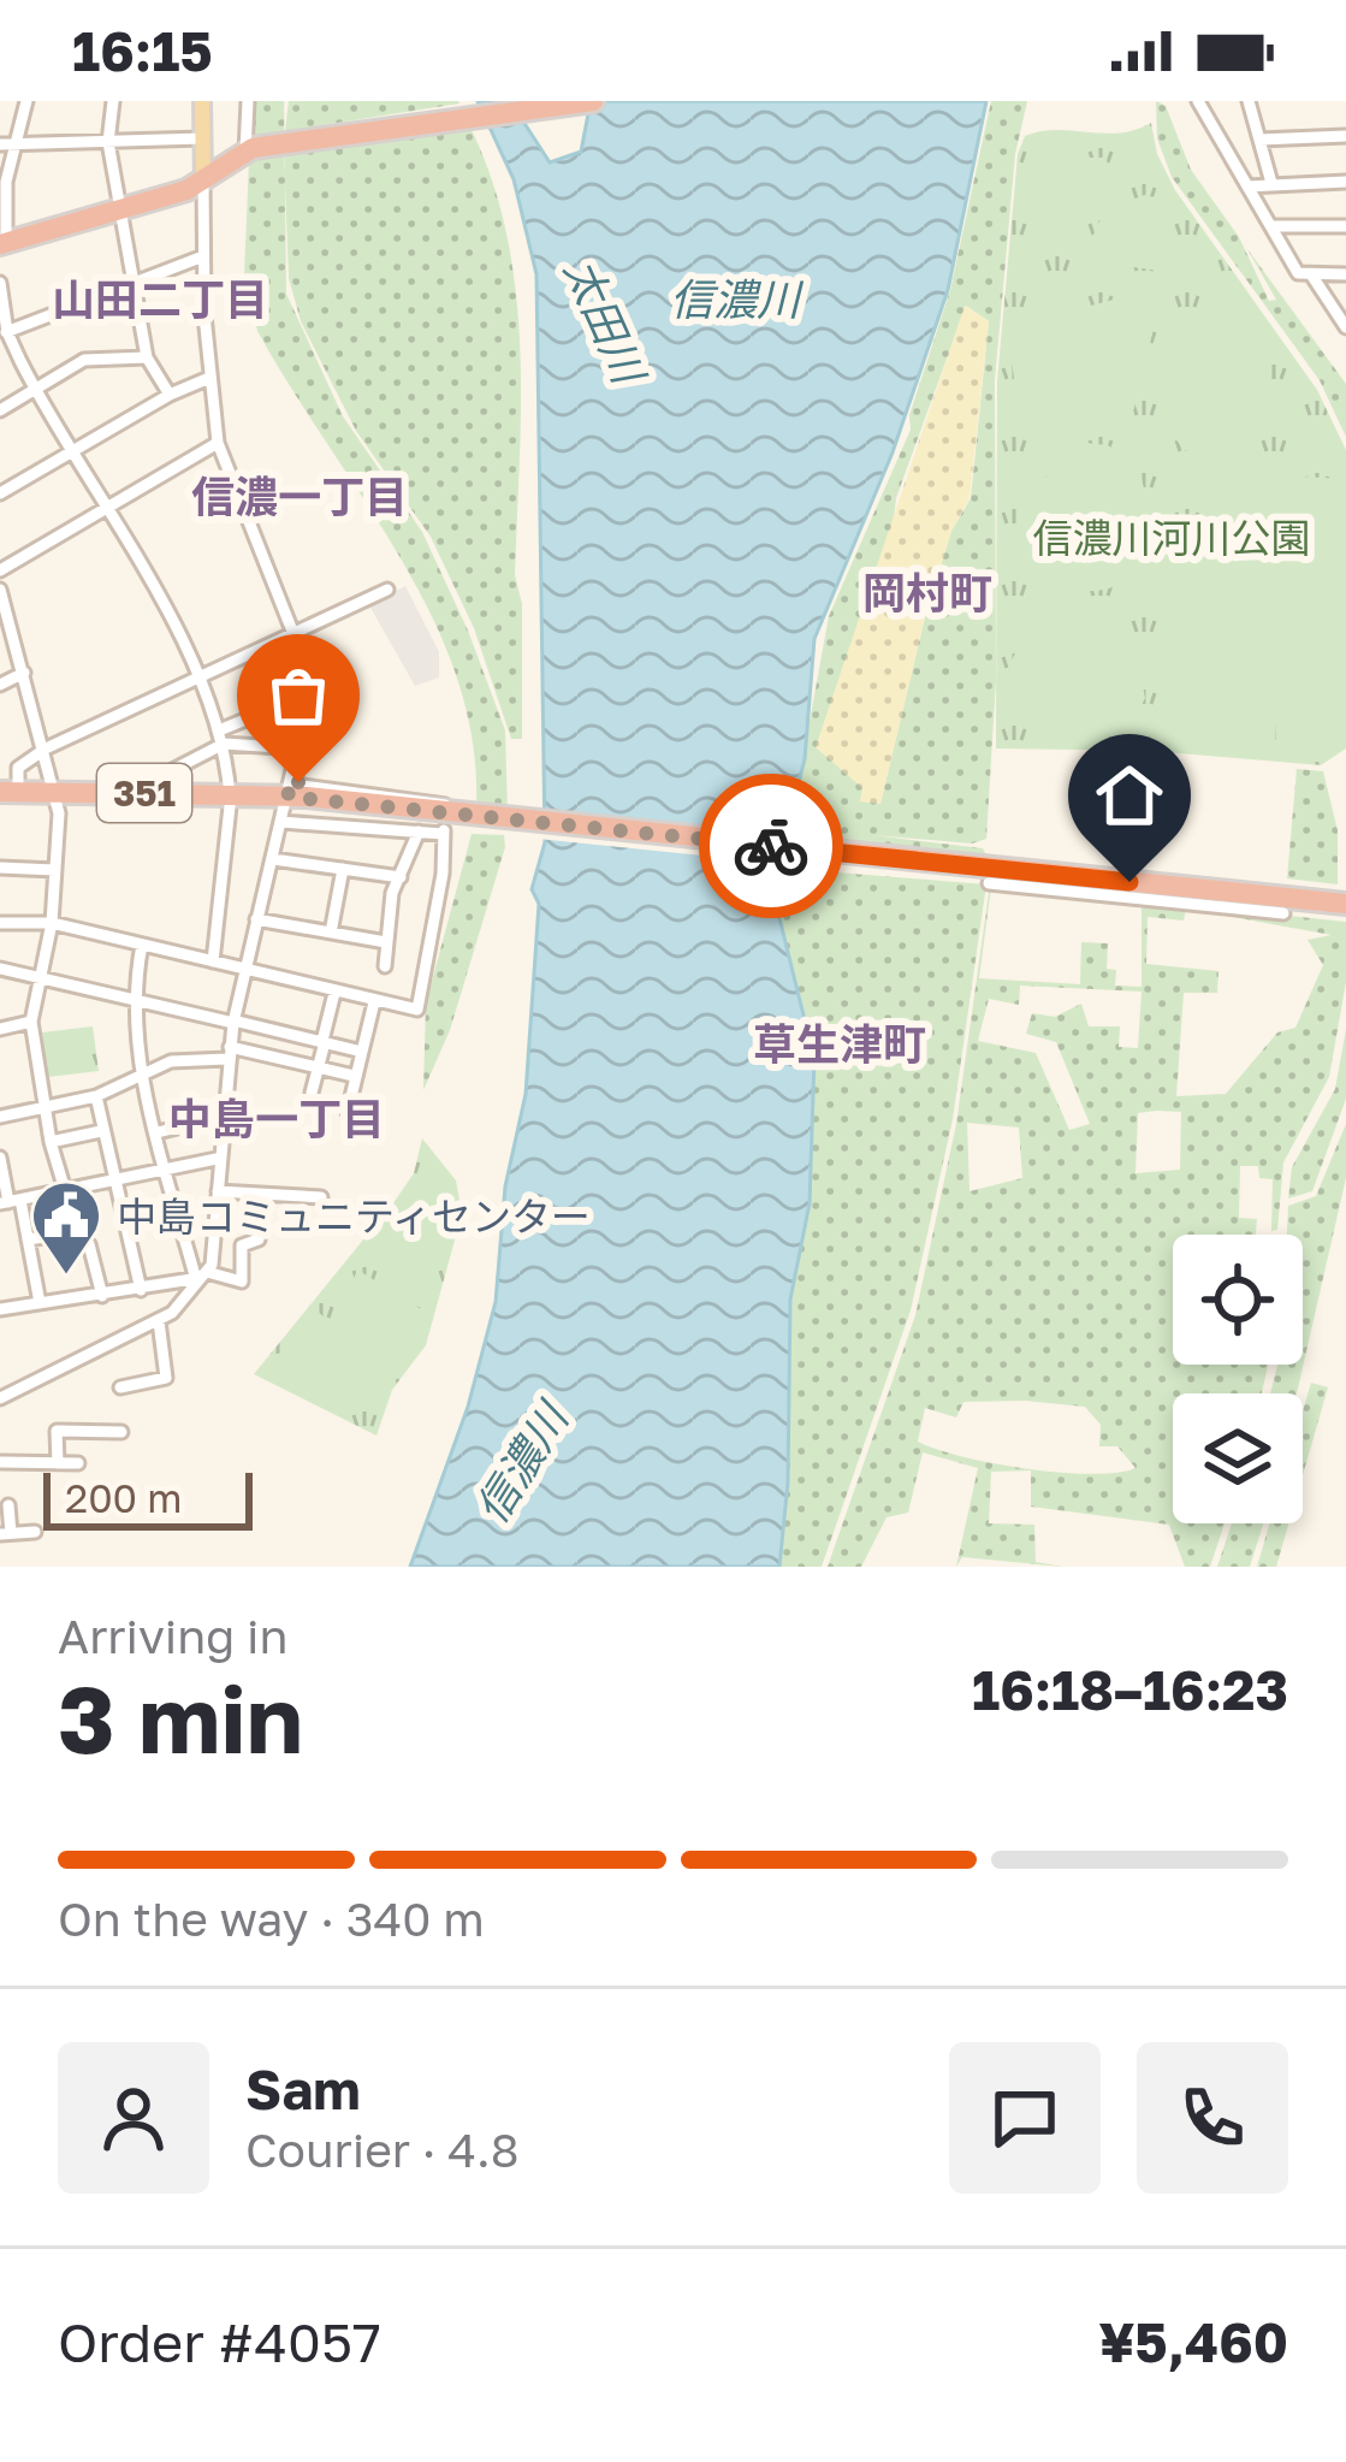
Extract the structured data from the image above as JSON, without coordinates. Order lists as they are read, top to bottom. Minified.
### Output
{"streets":{"highway":["351"]},"districts":["山田二丁目","信濃一丁目","岡村町","草生津町","中島一丁目"],"water":["信濃川","太田川"],"parks":["信濃川河川公園"],"places":{"public building":["中島コミュニティセンター"]},"scale_bar":"200 m","page":{"status":"16:15","scale":"200 m","heading":["3 min","Arriving in","16:18–16:23"],"panel":["Sam","Courier · 4.8","Order #4057","¥5,460"],"bar":"On the way · 340 m"}}
